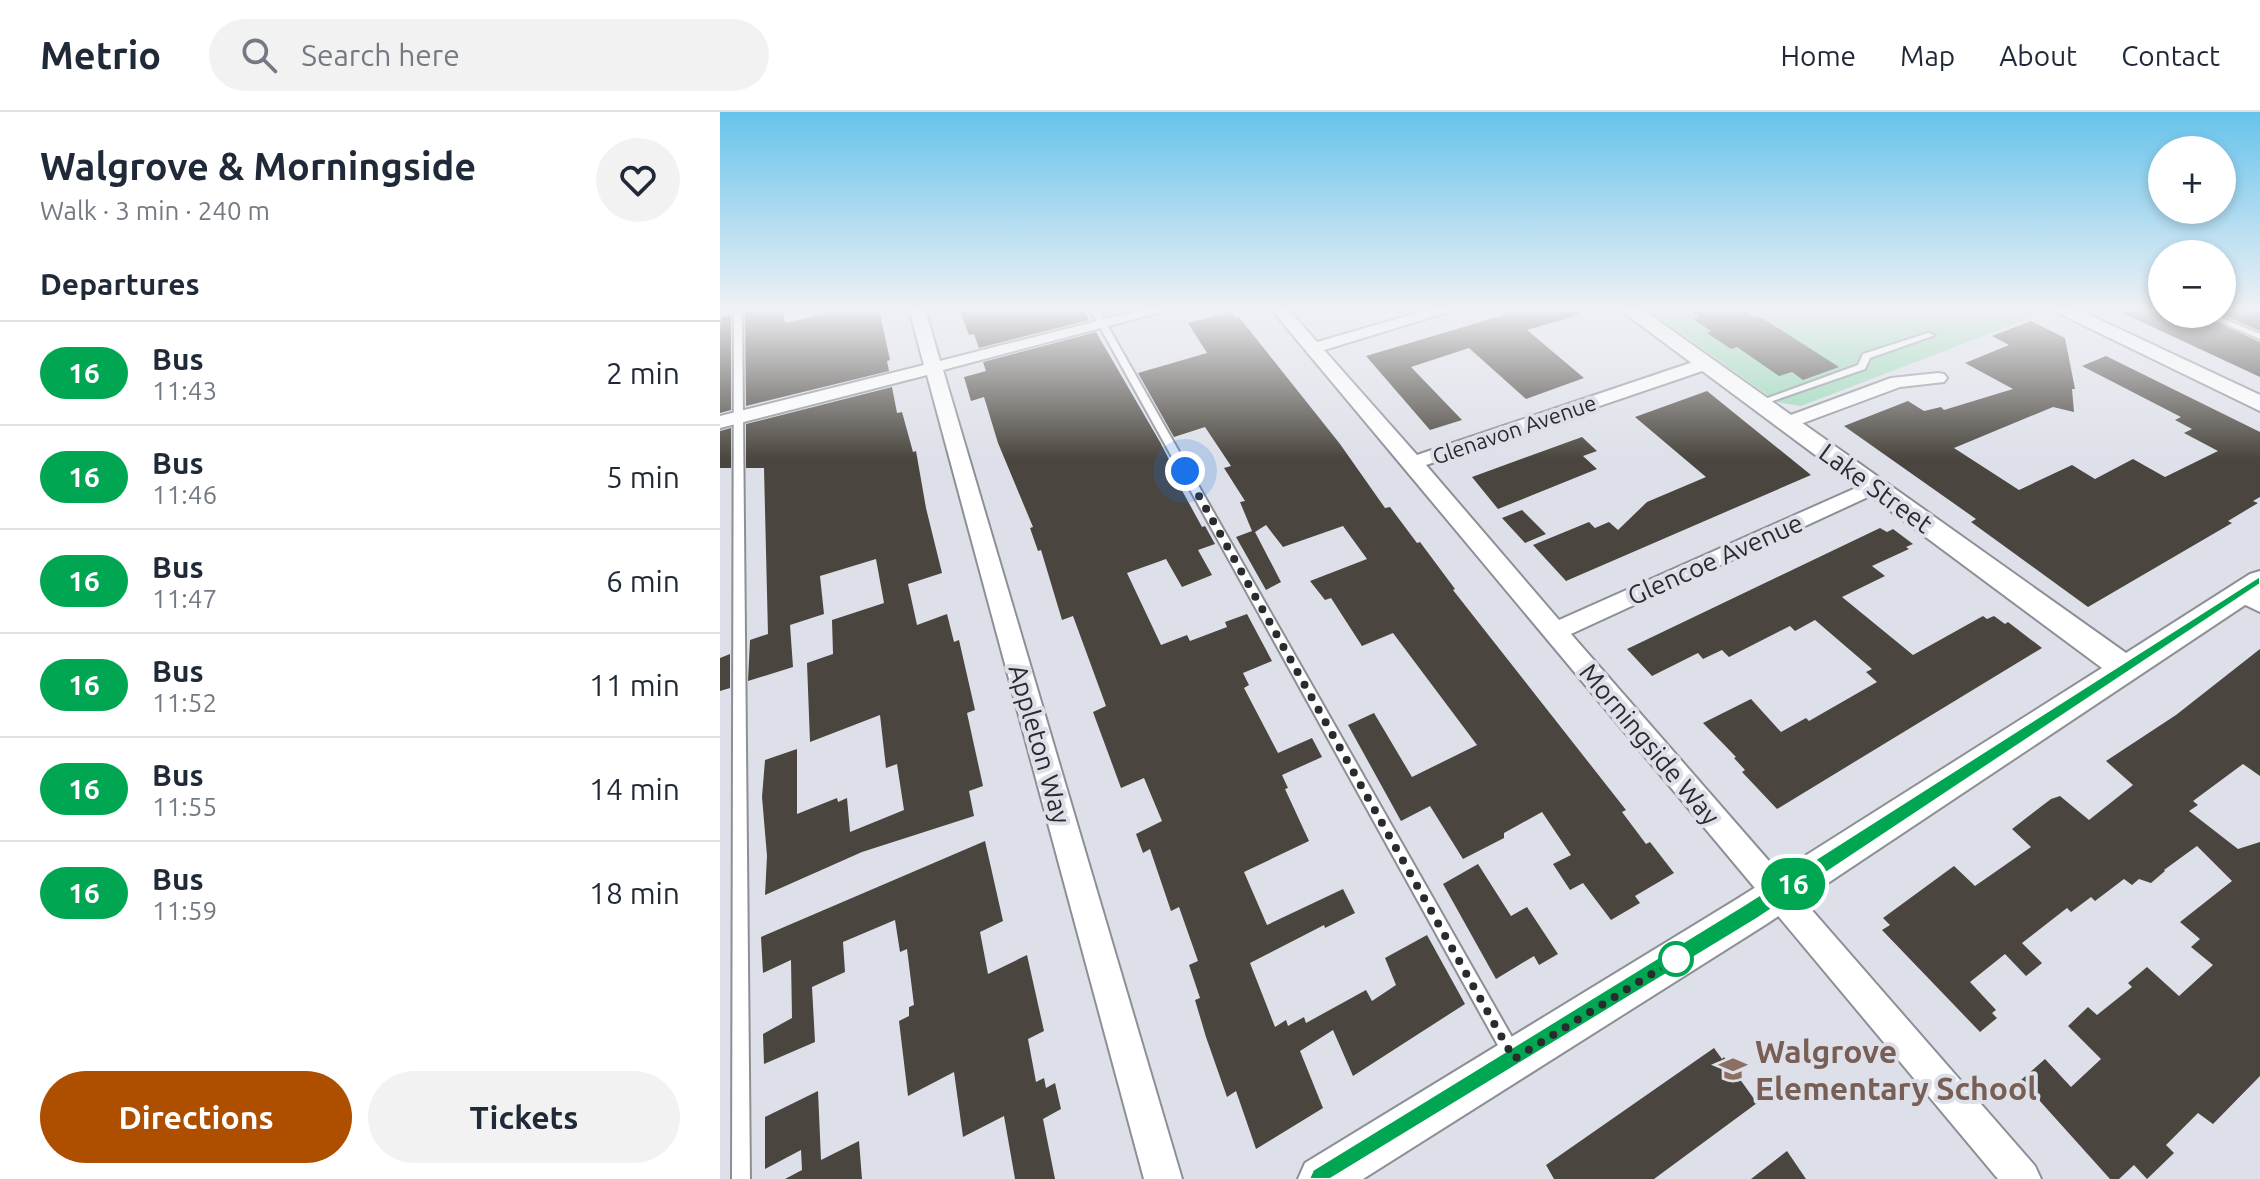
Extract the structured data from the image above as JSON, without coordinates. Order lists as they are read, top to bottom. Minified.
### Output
{"streets":{"street":["Glenavon Avenue","Lake Street","Glencoe Avenue","Appleton Way","Morningside Way"]},"crossings":[["Glenavon Avenue","Lake Street"],["Glenavon Avenue","Morningside Way"],["Lake Street","Glencoe Avenue"],["Glencoe Avenue","Morningside Way"]],"places":{"school or university":["Walgrove Elementary School"]},"lines":["bus line 16"],"page":{"header":"Metrio","search":"Search here","nav":["Home","Map","About","Contact"],"heading":[["Walgrove & Morningside","Walk · 3 min · 240 m"],"Departures"],"on_map":"16","map_buttons":["+","−"],"list":[{"mark":"16","name":"Bus","note":"11:43","value":"2 min"},{"mark":"16","name":"Bus","note":"11:46","value":"5 min"},{"mark":"16","name":"Bus","note":"11:47","value":"6 min"},{"mark":"16","name":"Bus","note":"11:52","value":"11 min"},{"mark":"16","name":"Bus","note":"11:55","value":"14 min"},{"mark":"16","name":"Bus","note":"11:59","value":"18 min"}],"buttons":["Directions","Tickets"]}}
